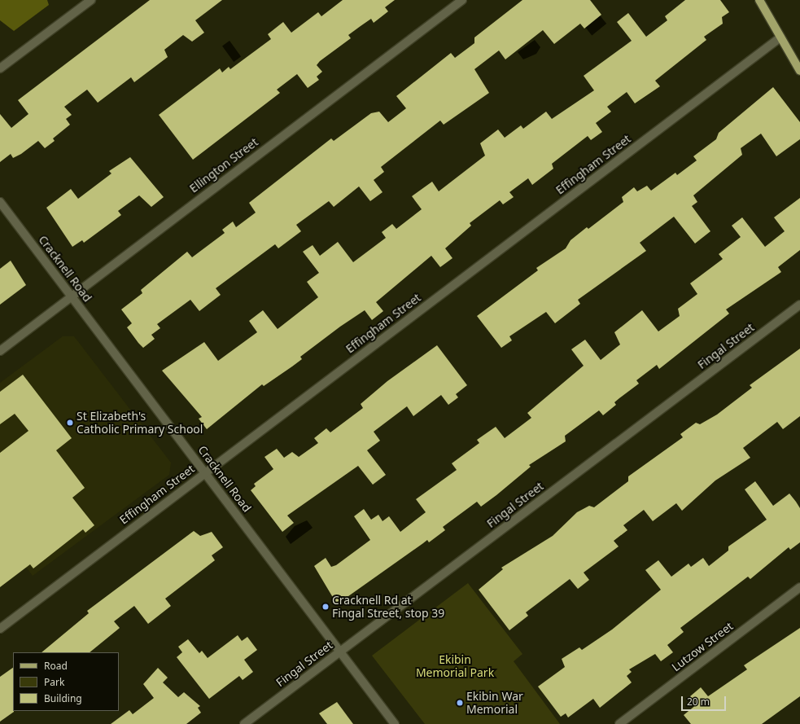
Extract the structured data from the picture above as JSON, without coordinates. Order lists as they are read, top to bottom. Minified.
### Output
{"streets":{"street":["Effingham Street","Ellington Street","Cracknell Road","Fingal Street","Lutzow Street"]},"crossings":[["Effingham Street","Cracknell Road"],["Ellington Street","Cracknell Road"],["Cracknell Road","Fingal Street"]],"parks":["Ekibin Memorial Park"],"places":["St Elizabeth's Catholic Primary School","Cracknell Rd at Fingal Street, stop 39","Ekibin War Memorial"],"legend":["Road","Park","Building"],"scale_bar":"20 m"}
